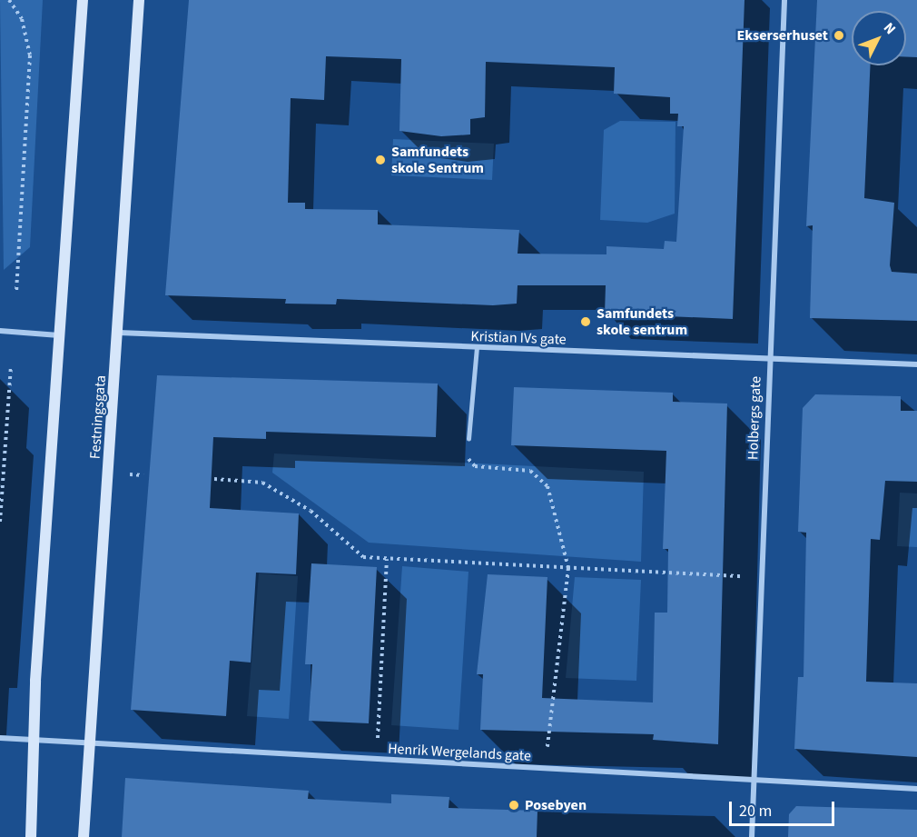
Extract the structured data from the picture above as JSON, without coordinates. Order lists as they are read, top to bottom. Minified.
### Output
{"streets":{"main road":["Festningsgata"],"street":["Kristian IVs gate","Holbergs gate","Henrik Wergelands gate"]},"crossings":[["Kristian IVs gate","Festningsgata"],["Kristian IVs gate","Holbergs gate"],["Festningsgata","Henrik Wergelands gate"],["Holbergs gate","Henrik Wergelands gate"]],"places":["Ekserserhuset","Samfundets skole Sentrum","Samfundets skole sentrum","Posebyen"],"scale_bar":"20 m","north":"top right"}
